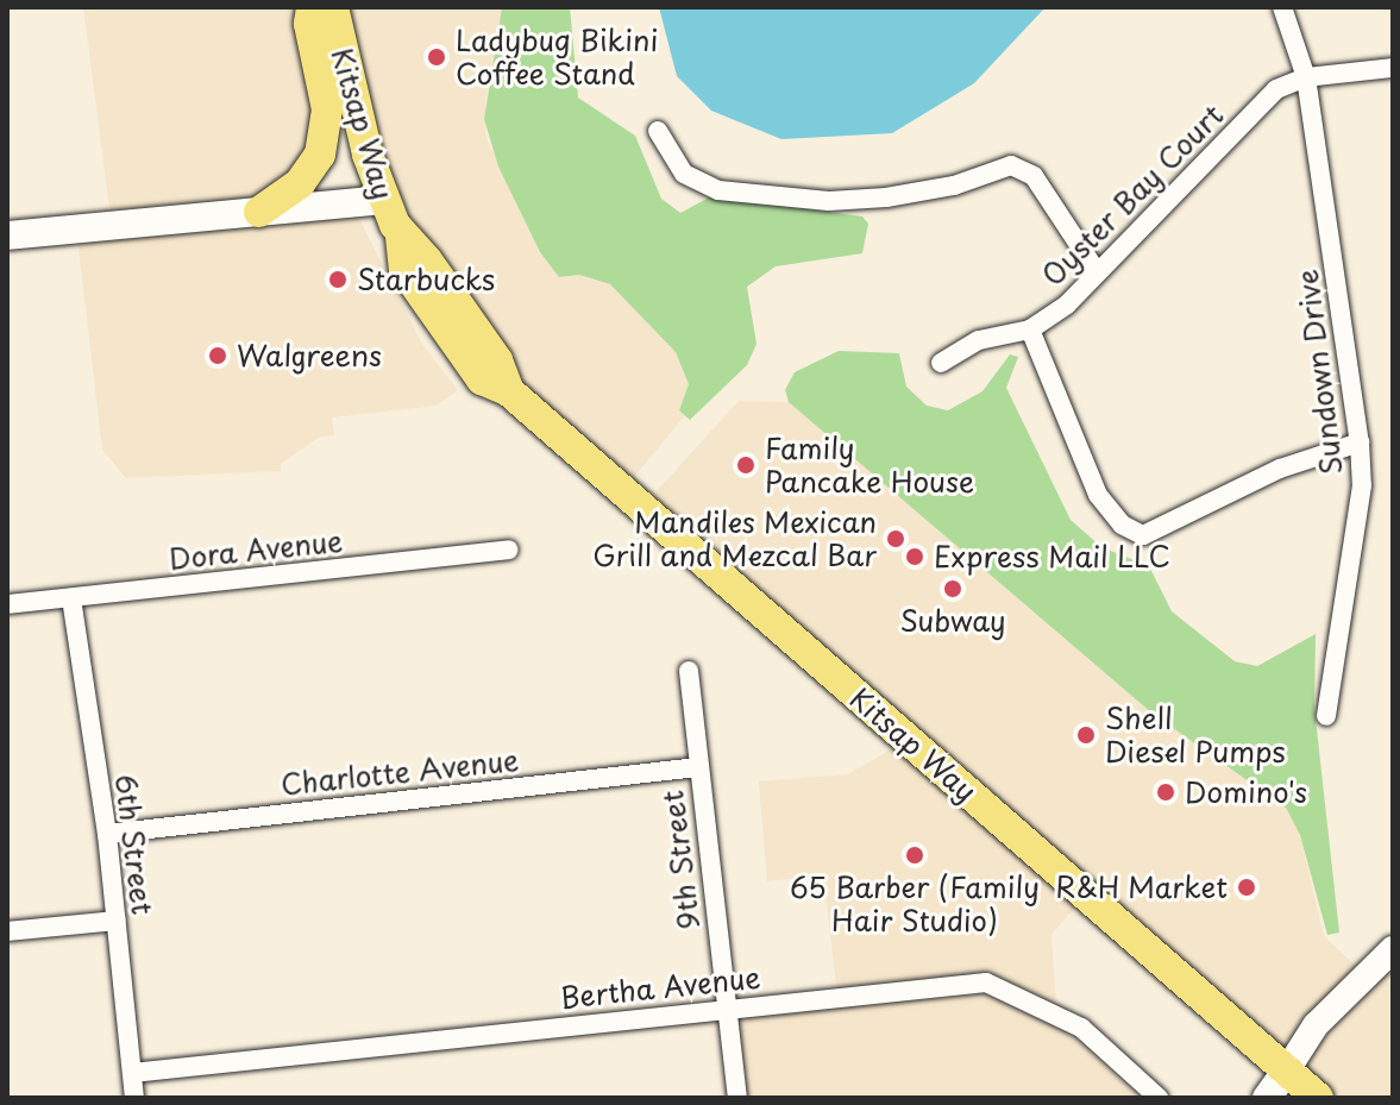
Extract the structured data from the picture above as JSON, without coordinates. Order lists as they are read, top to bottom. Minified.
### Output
{"streets":{"main road":["Kitsap Way"],"street":["Oyster Bay Court","Sundown Drive","Dora Avenue","Charlotte Avenue","6th Street","9th Street","Bertha Avenue"]},"crossings":[["Oyster Bay Court","Sundown Drive"],["Dora Avenue","6th Street"],["Charlotte Avenue","6th Street"],["Charlotte Avenue","9th Street"],["6th Street","Bertha Avenue"],["9th Street","Bertha Avenue"]],"places":["Ladybug Bikini Coffee Stand","Starbucks","Walgreens","Family Pancake House","Mandiles Mexican Grill and Mezcal Bar","Express Mail LLC","Subway","Shell Diesel Pumps","Domino's","65 Barber (Family Hair Studio)","R&H Market"]}
